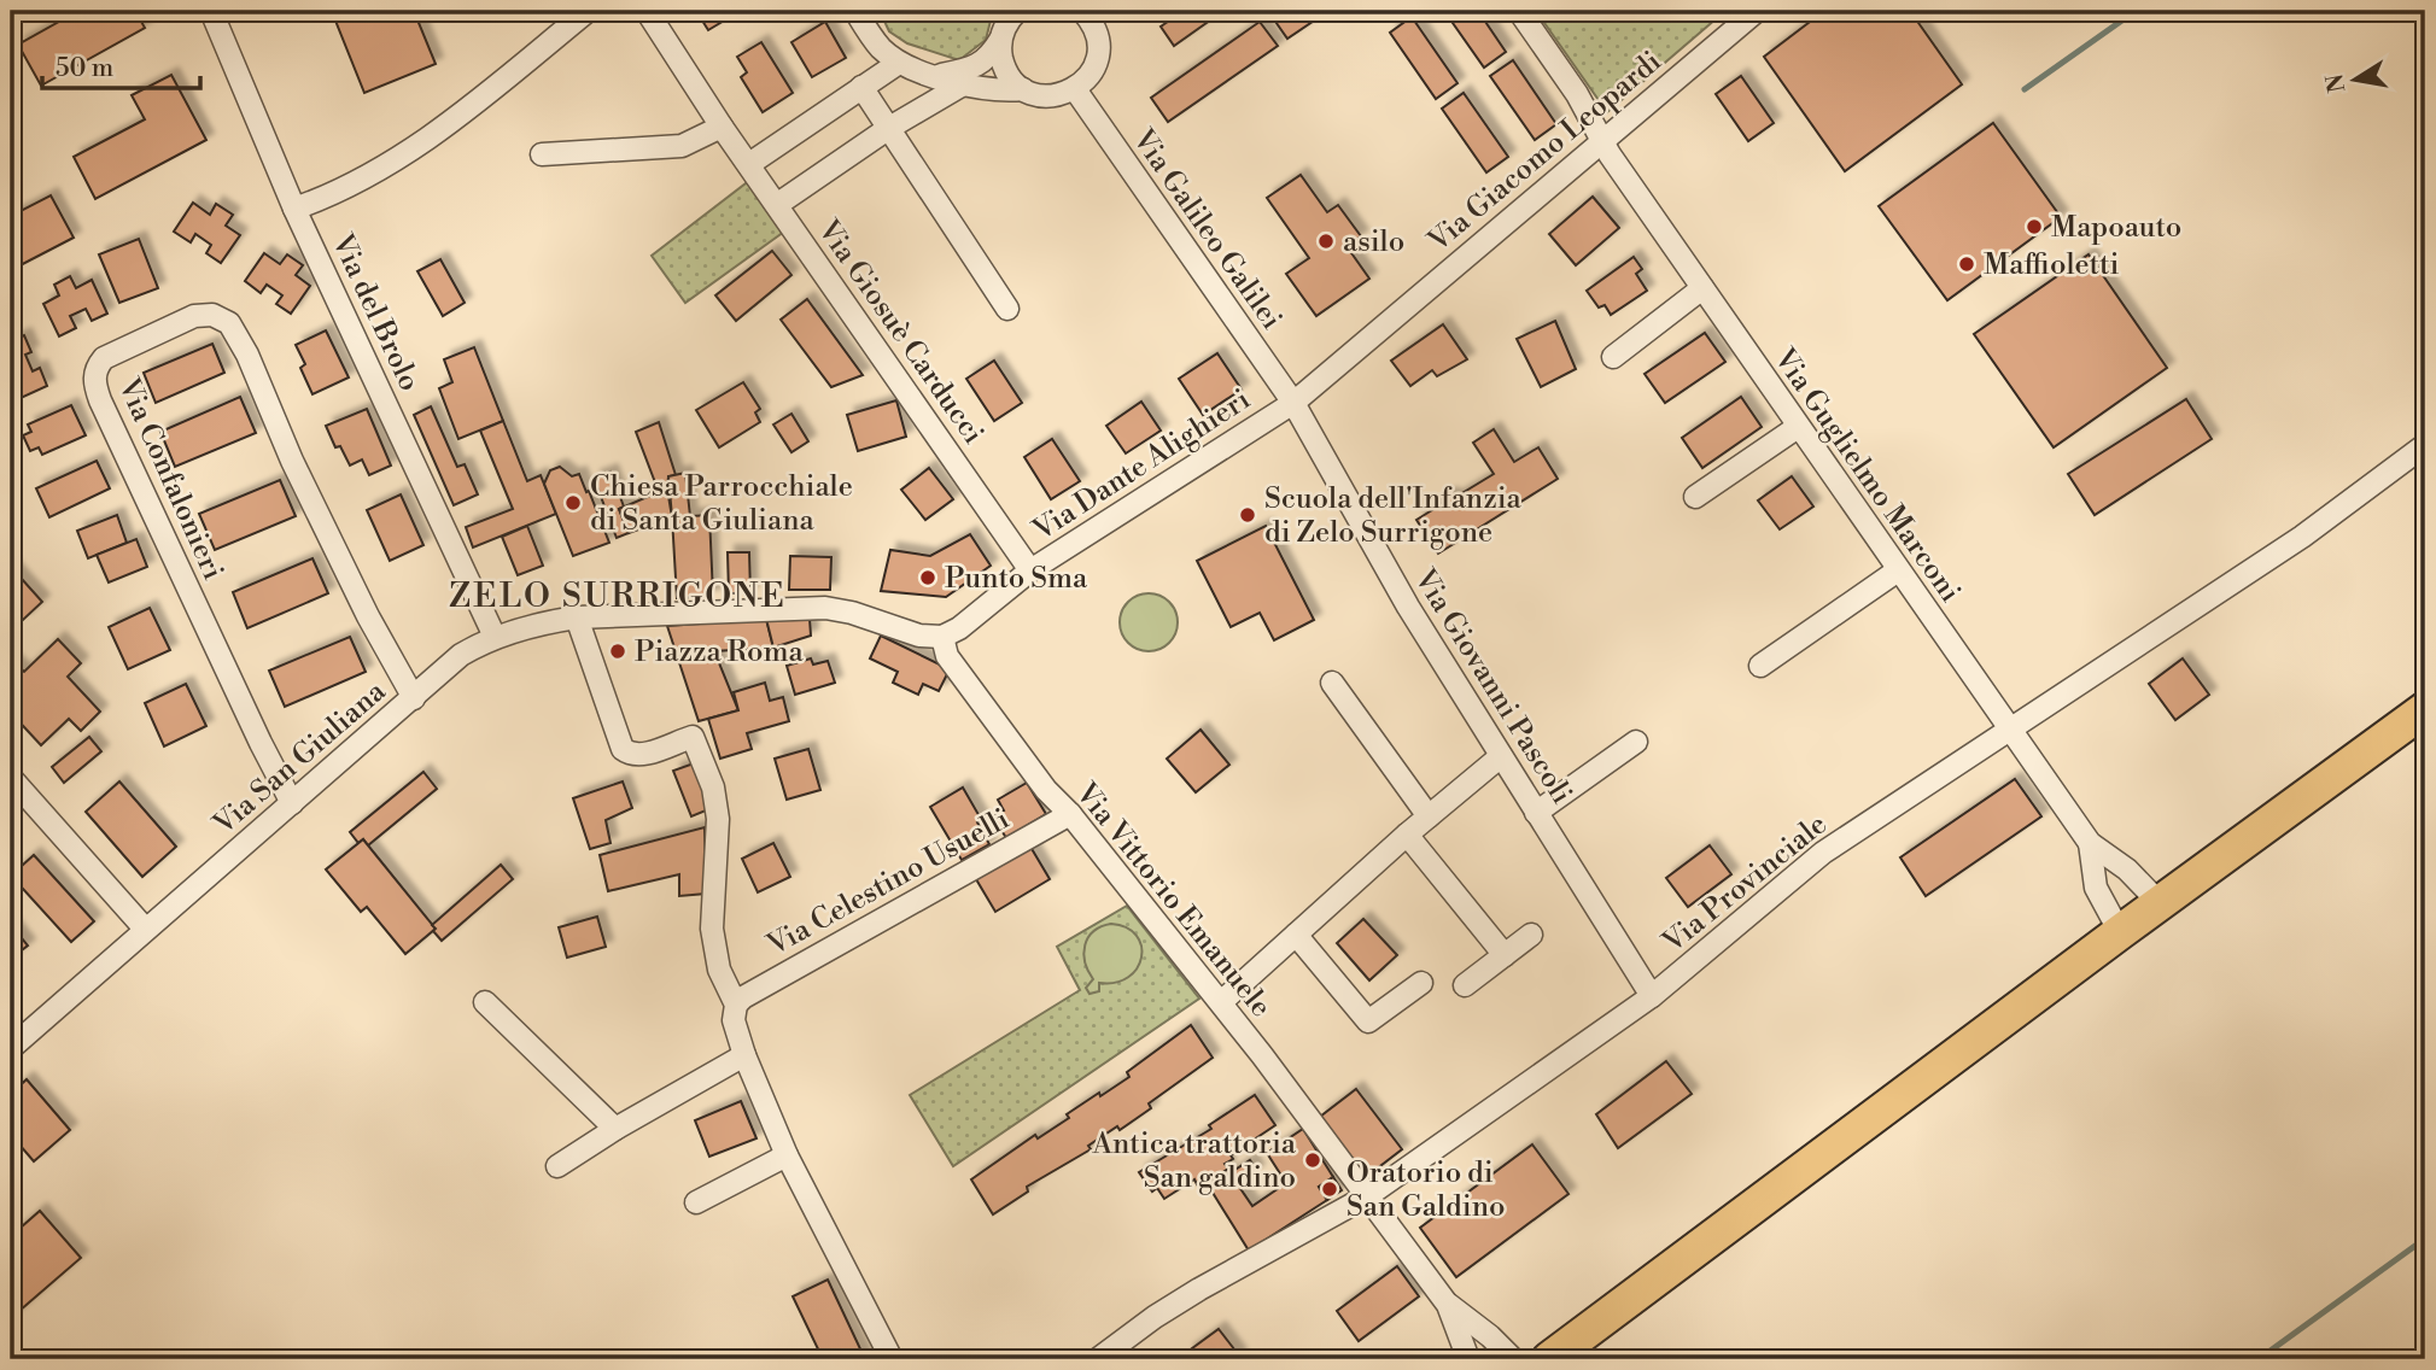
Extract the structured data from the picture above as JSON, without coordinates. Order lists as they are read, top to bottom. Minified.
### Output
{"streets":{"street":["Via Giacomo Leopardi","Via Galileo Galilei","Via del Brolo","Via Giosuè Carducci","Via Dante Alighieri","Via Guglielmo Marconi","Via Confalonieri","Via Giovanni Pascoli","Via San Giuliana","Via Celestino Usuelli","Via Provinciale","Via Vittorio Emanuele"]},"crossings":[["Via Giacomo Leopardi","Via Galileo Galilei"],["Via Giacomo Leopardi","Via Dante Alighieri"],["Via Giacomo Leopardi","Via Guglielmo Marconi"],["Via Giacomo Leopardi","Via Giovanni Pascoli"],["Via Galileo Galilei","Via Dante Alighieri"],["Via Galileo Galilei","Via Giovanni Pascoli"],["Via del Brolo","Via San Giuliana"],["Via Giosuè Carducci","Via Dante Alighieri"],["Via Dante Alighieri","Via Giovanni Pascoli"],["Via Dante Alighieri","Via Vittorio Emanuele"],["Via Guglielmo Marconi","Via Provinciale"],["Via Confalonieri","Via San Giuliana"],["Via Giovanni Pascoli","Via Provinciale"],["Via Celestino Usuelli","Via Vittorio Emanuele"],["Via Provinciale","Via Vittorio Emanuele"]],"districts":["ZELO SURRIGONE"],"places":["Mapoauto","asilo","Maffioletti","Chiesa Parrocchiale di Santa Giuliana","Scuola dell'Infanzia di Zelo Surrigone","Punto Sma","Piazza Roma","Antica trattoria San galdino","Oratorio di San Galdino"],"scale_bar":"50 m","north":"left"}
